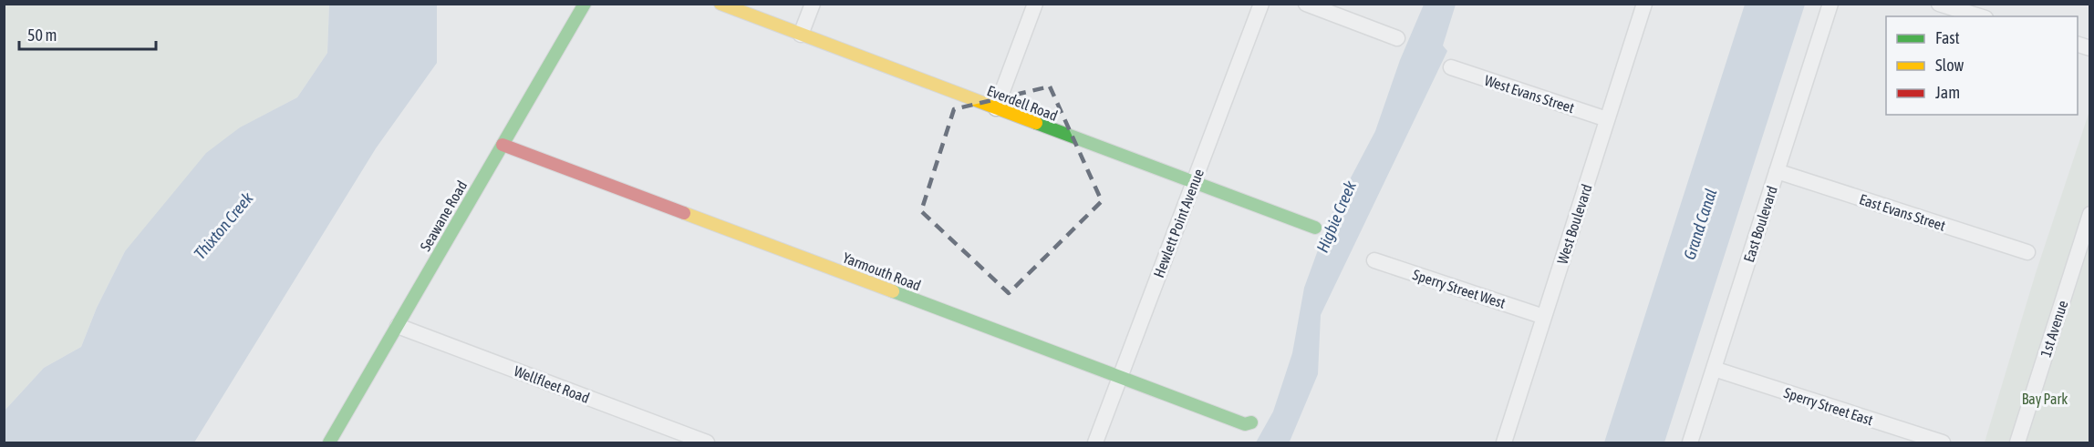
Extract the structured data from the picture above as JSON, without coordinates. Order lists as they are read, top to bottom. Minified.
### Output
{"streets":{"street":["West Evans Street","Everdell Road","East Evans Street","Seawane Road","Hewlett Point Avenue","West Boulevard","East Boulevard","Yarmouth Road","Sperry Street West","1st Avenue","Wellfleet Road","Sperry Street East"]},"crossings":[["West Evans Street","West Boulevard"],["Everdell Road","Hewlett Point Avenue"],["East Evans Street","East Boulevard"],["Seawane Road","Yarmouth Road"],["Seawane Road","Wellfleet Road"],["Hewlett Point Avenue","Yarmouth Road"],["West Boulevard","Sperry Street West"],["East Boulevard","Sperry Street East"]],"water":["Higbie Creek","Grand Canal","Thixton Creek"],"parks":["Bay Park"],"legend":["Fast","Slow","Jam"],"scale_bar":"50 m"}
